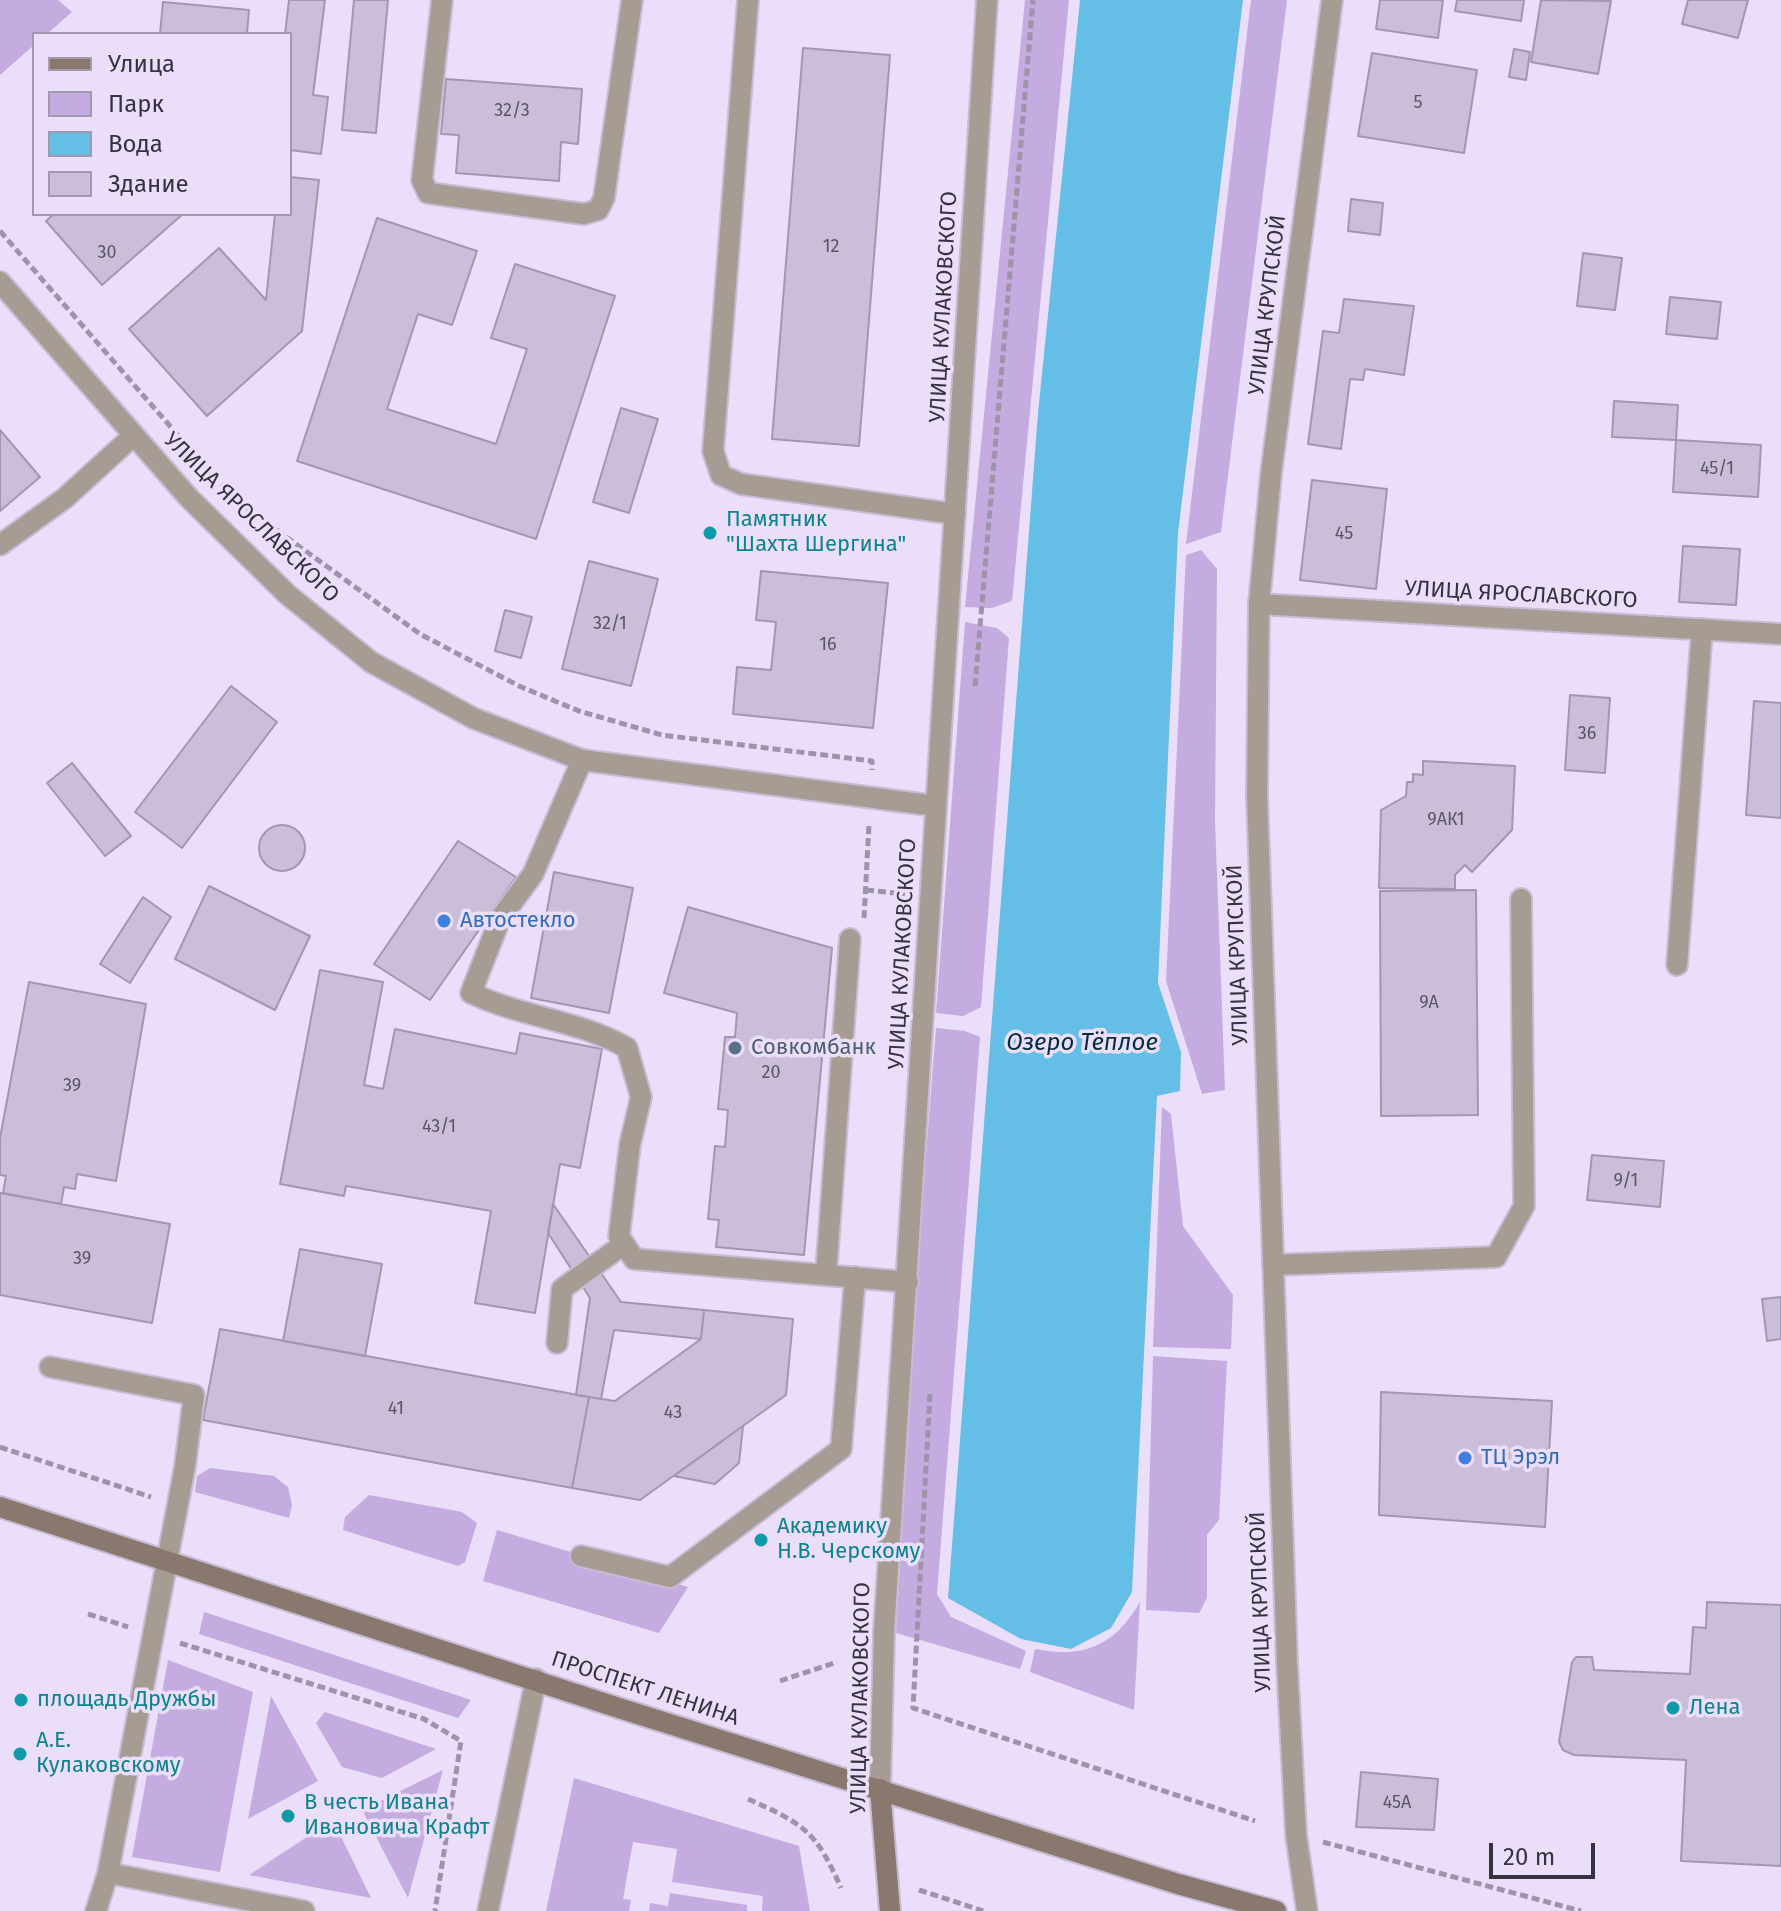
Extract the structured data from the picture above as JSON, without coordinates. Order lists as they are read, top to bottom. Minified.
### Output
{"streets":{"main road":["УЛИЦА КУЛАКОВСКОГО","ПРОСПЕКТ ЛЕНИНА"],"street":["УЛИЦА КРУПСКОЙ","УЛИЦА ЯРОСЛАВСКОГО"]},"crossings":[["УЛИЦА КРУПСКОЙ","УЛИЦА ЯРОСЛАВСКОГО"],["УЛИЦА КУЛАКОВСКОГО","УЛИЦА ЯРОСЛАВСКОГО"],["УЛИЦА КУЛАКОВСКОГО","ПРОСПЕКТ ЛЕНИНА"]],"water":["Озеро Тёплое"],"places":["Памятник \"Шахта Шергина\"","Автостекло","Совкомбанк","ТЦ Эрэл","Академику Н.В. Черскому","площадь Дружбы","Лена","А.Е. Кулаковскому","В честь Ивана Ивановича Крафт"],"house_numbers":["5","32/3","12","30","45/1","45","32/1","16","36","9АК1","9А","20","39","43/1","9/1","39","41","43","45А"],"legend":["Улица","Парк","Вода","Здание"],"scale_bar":"20 m"}
